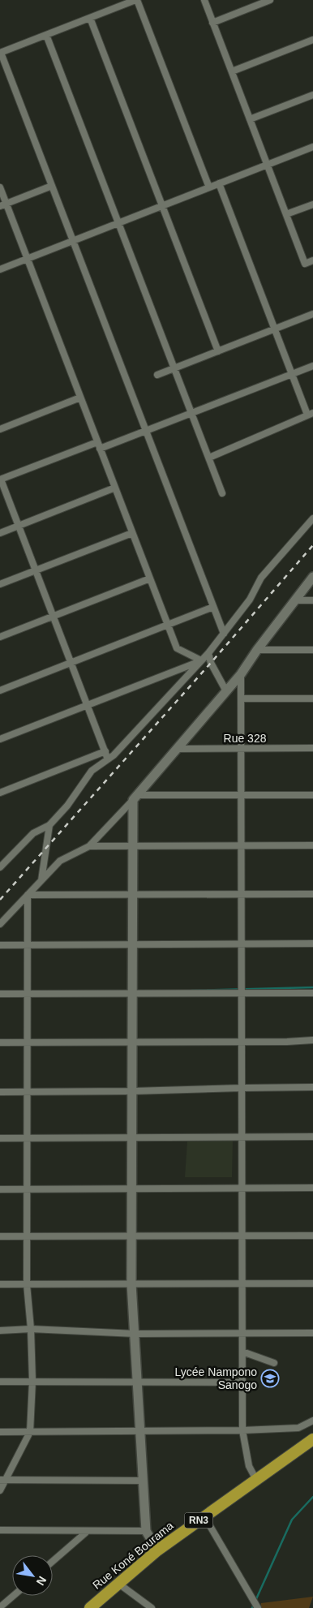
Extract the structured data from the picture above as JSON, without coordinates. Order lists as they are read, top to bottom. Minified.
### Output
{"streets":{"highway":["RN3","Rue Koné Bourama"],"street":["Rue 328"]},"places":{"school or university":["Lycée Nampono Sanogo"]},"north":"bottom right"}
